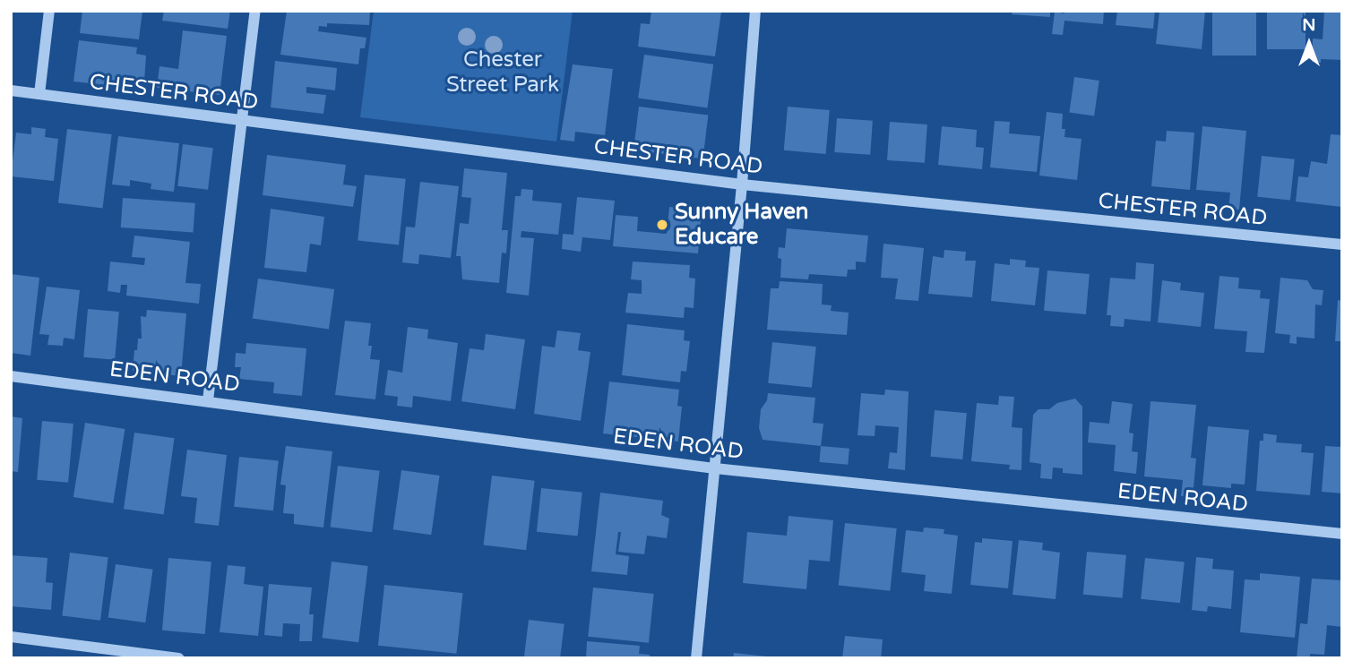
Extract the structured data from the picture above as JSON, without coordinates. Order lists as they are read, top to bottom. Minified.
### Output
{"streets":{"street":["CHESTER ROAD","EDEN ROAD"]},"parks":["Chester Street Park"],"places":["Sunny Haven Educare"],"north":"top"}
